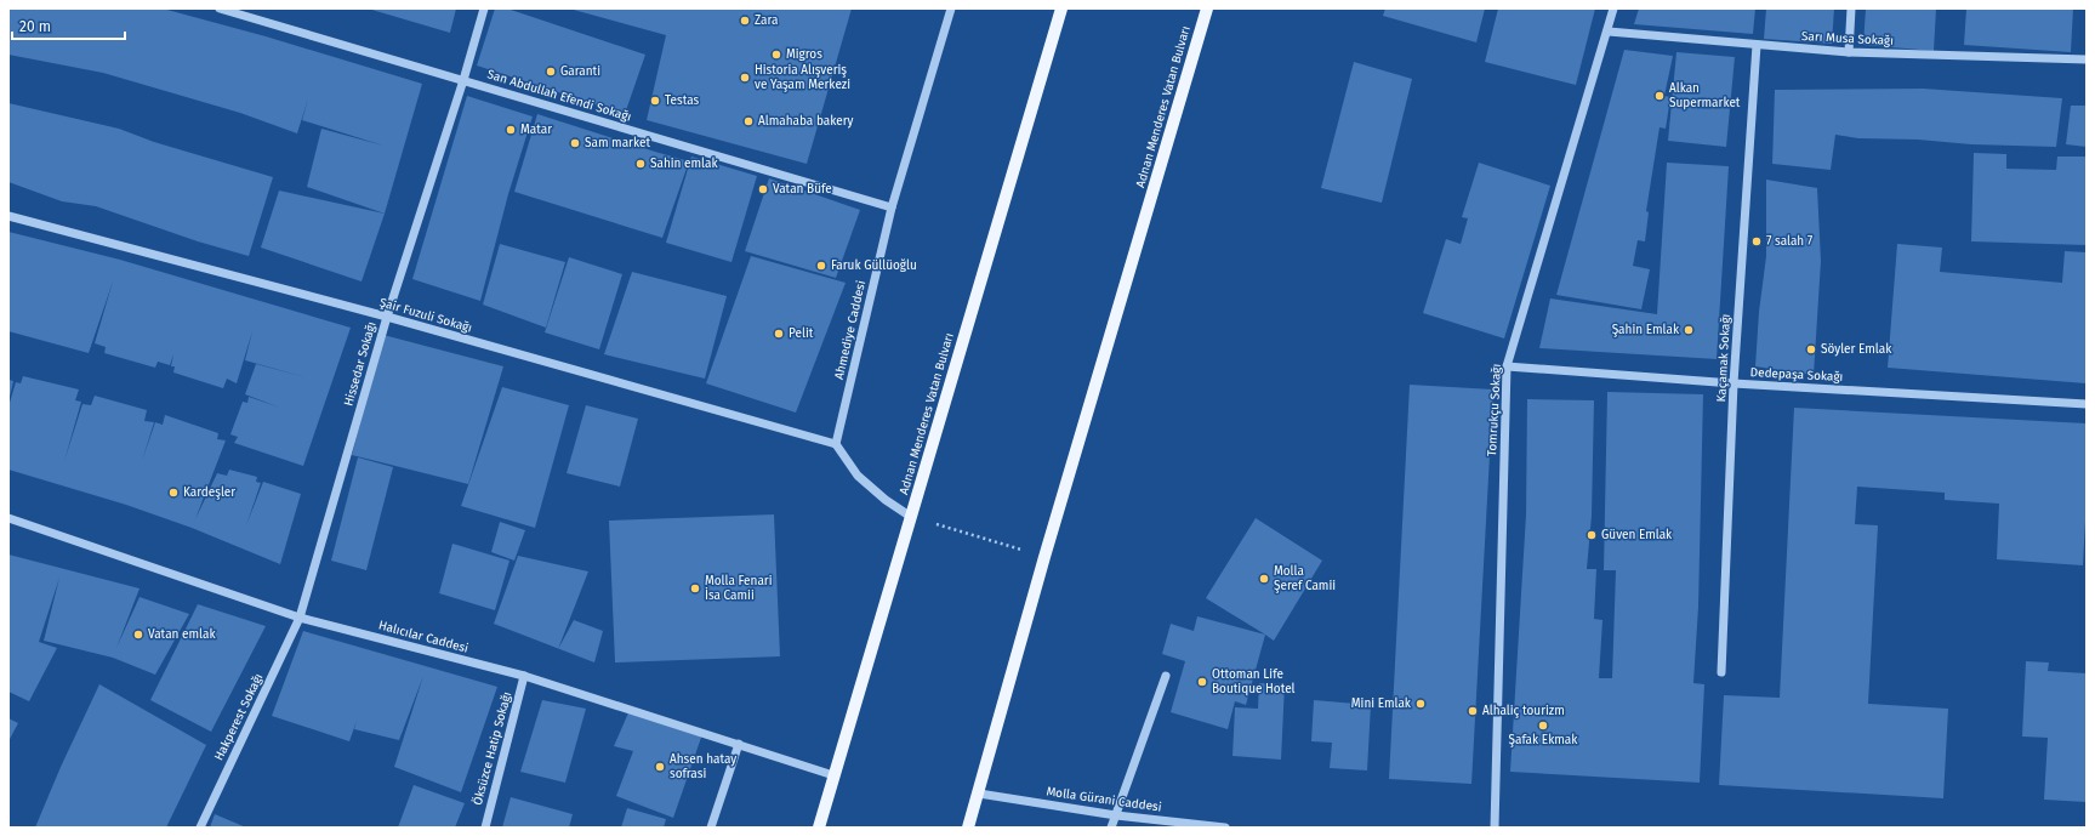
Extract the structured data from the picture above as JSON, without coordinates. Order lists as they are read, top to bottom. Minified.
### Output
{"streets":{"main road":["Adnan Menderes Vatan Bulvarı"],"street":["Sarı Musa Sokağı","San Abdullah Efendi Sokağı","Şair Fuzuli Sokağı","Ahmediye Caddesi","Kaçamak Sokağı","Hissedar Sokağı","Dedepaşa Sokağı","Tomrukçu Sokağı","Halıcılar Caddesi","Hakperest Sokağı","Öksüzce Hatip Sokağı","Molla Gürani Caddesi"]},"crossings":[["Sarı Musa Sokağı","Kaçamak Sokağı"],["Sarı Musa Sokağı","Tomrukçu Sokağı"],["San Abdullah Efendi Sokağı","Ahmediye Caddesi"],["San Abdullah Efendi Sokağı","Hissedar Sokağı"],["Adnan Menderes Vatan Bulvarı","Halıcılar Caddesi"],["Adnan Menderes Vatan Bulvarı","Molla Gürani Caddesi"],["Şair Fuzuli Sokağı","Ahmediye Caddesi"],["Şair Fuzuli Sokağı","Hissedar Sokağı"],["Kaçamak Sokağı","Dedepaşa Sokağı"],["Hissedar Sokağı","Halıcılar Caddesi"],["Hissedar Sokağı","Hakperest Sokağı"],["Dedepaşa Sokağı","Tomrukçu Sokağı"],["Halıcılar Caddesi","Hakperest Sokağı"],["Halıcılar Caddesi","Öksüzce Hatip Sokağı"]],"places":["Zara","Migros","Garanti","Historia Alışveriş ve Yaşam Merkezi","Alkan Supermarket","Testas","Almahaba bakery","Matar","Sam market","Sahin emlak","Vatan Büfe","7 salah 7","Faruk Güllüoğlu","Şahin Emlak","Pelit","Söyler Emlak","Kardeşler","Güven Emlak","Molla Şeref Camii","Molla Fenari İsa Camii","Vatan emlak","Ottoman Life Boutique Hotel","Mini Emlak","Alhaliç tourizm","Şafak Ekmak","Ahsen hatay sofrasi"],"scale_bar":"20 m"}
